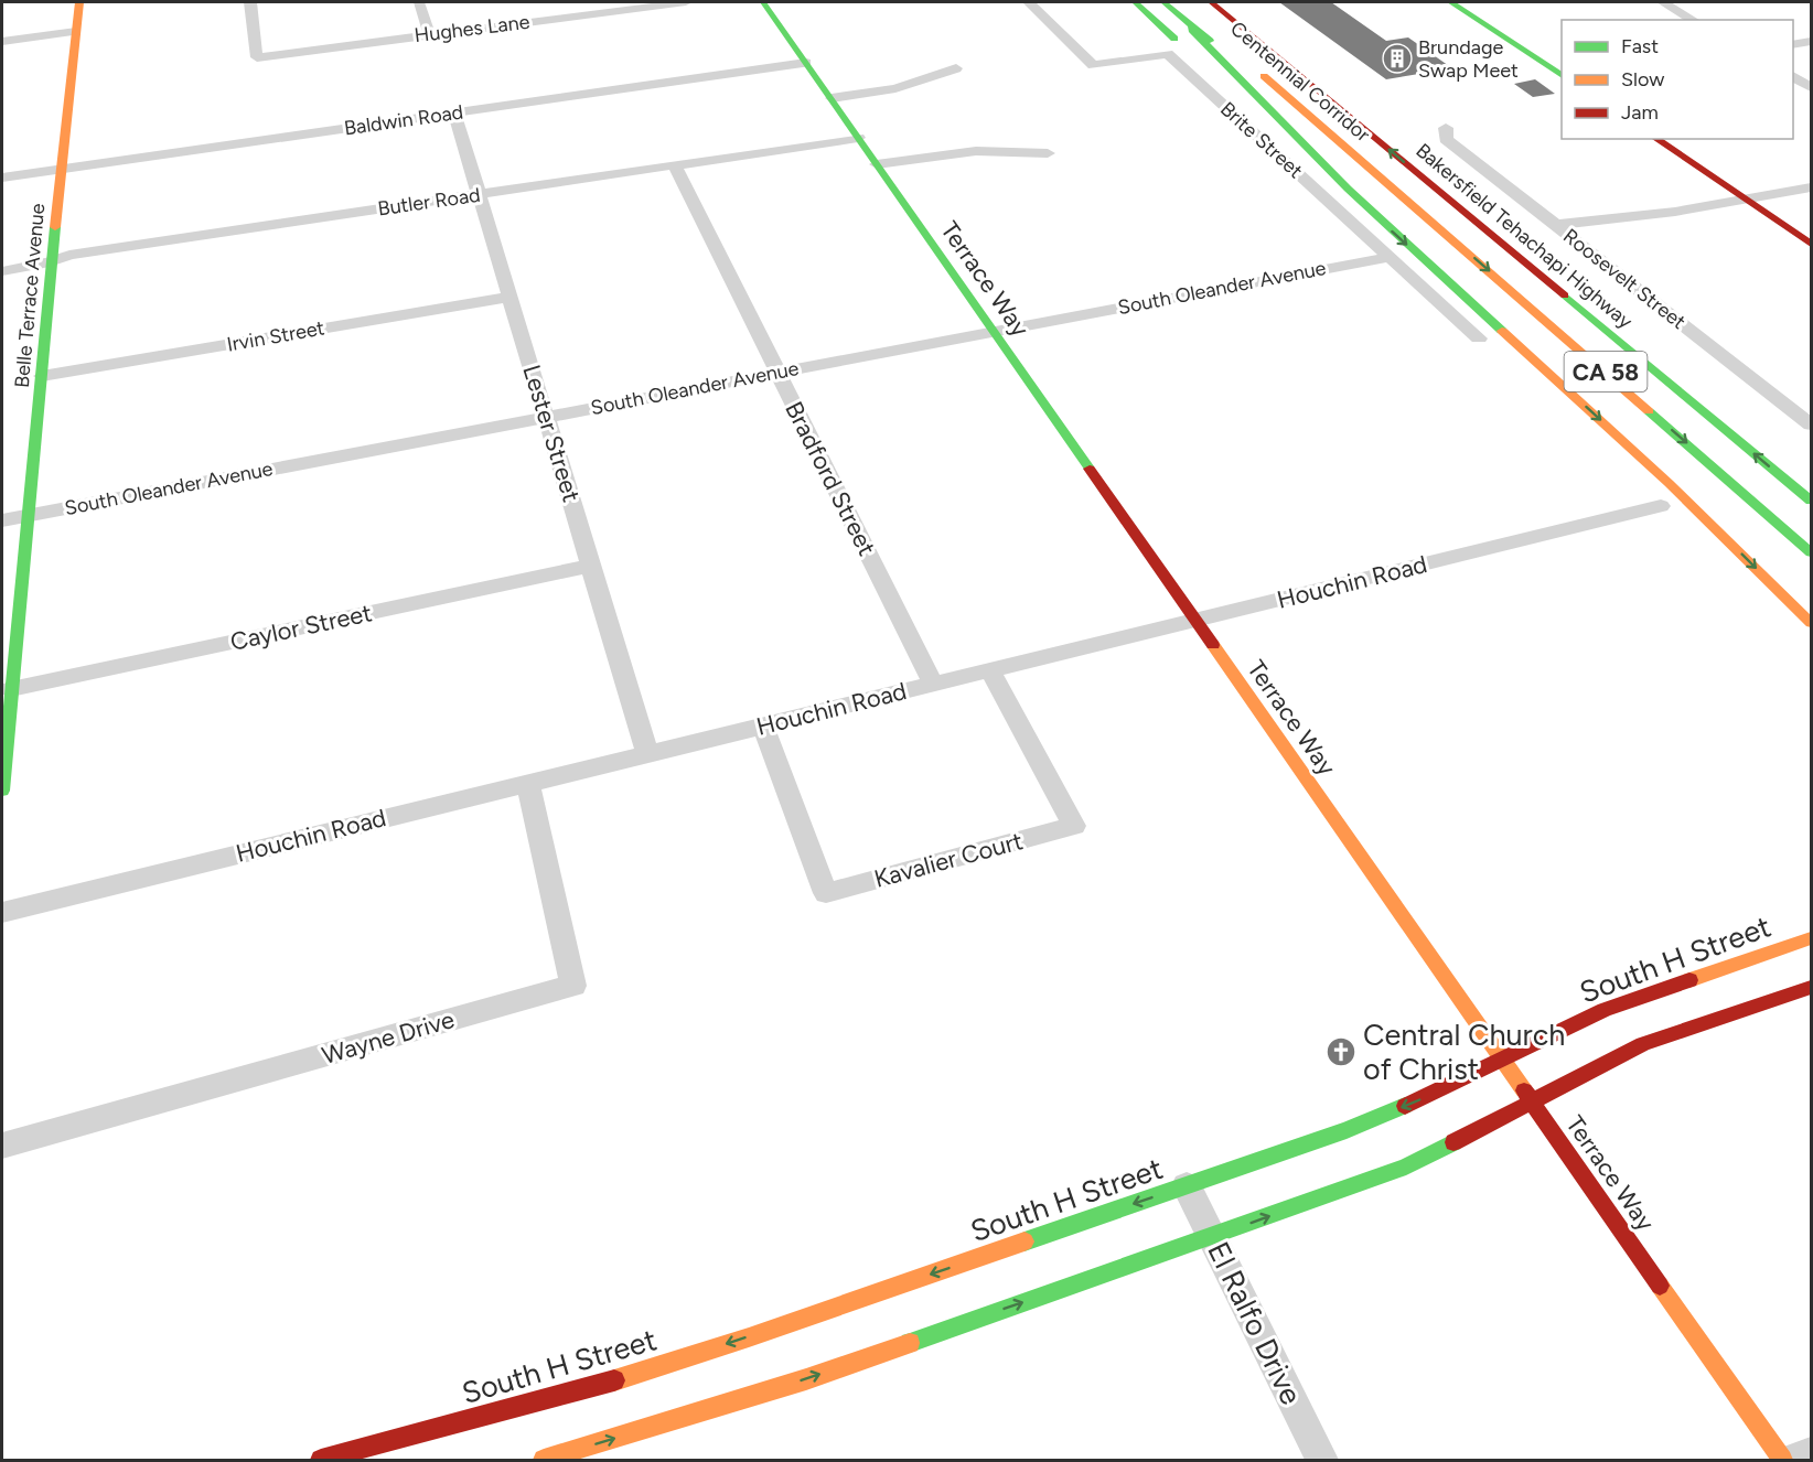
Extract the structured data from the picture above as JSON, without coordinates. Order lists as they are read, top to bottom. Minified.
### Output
{"streets":{"main road":["Centennial Corridor","Bakersfield Tehachapi Highway","Terrace Way","Belle Terrace Avenue","CA 58","South H Street"],"street":["Hughes Lane","Baldwin Road","Brite Street","Butler Road","Roosevelt Street","South Oleander Avenue","Irvin Street","Lester Street","Bradford Street","Houchin Road","Caylor Street","Kavalier Court","Wayne Drive","El Ralfo Drive"]},"crossings":[["Centennial Corridor","Bakersfield Tehachapi Highway"],["Baldwin Road","Terrace Way"],["Baldwin Road","Belle Terrace Avenue"],["Baldwin Road","Lester Street"],["Brite Street","South Oleander Avenue"],["Butler Road","Terrace Way"],["Butler Road","Belle Terrace Avenue"],["Butler Road","Lester Street"],["Butler Road","Bradford Street"],["Terrace Way","South Oleander Avenue"],["Terrace Way","Houchin Road"],["Terrace Way","South H Street"],["South Oleander Avenue","Belle Terrace Avenue"],["South Oleander Avenue","Lester Street"],["South Oleander Avenue","Bradford Street"],["Belle Terrace Avenue","Irvin Street"],["Belle Terrace Avenue","Caylor Street"],["Irvin Street","Lester Street"],["Lester Street","Houchin Road"],["Lester Street","Caylor Street"],["Bradford Street","Houchin Road"],["Houchin Road","Kavalier Court"],["Houchin Road","Wayne Drive"],["South H Street","El Ralfo Drive"]],"places":{"building":["Brundage Swap Meet"],"church":["Central Church of Christ"]},"legend":["Fast","Slow","Jam"]}
